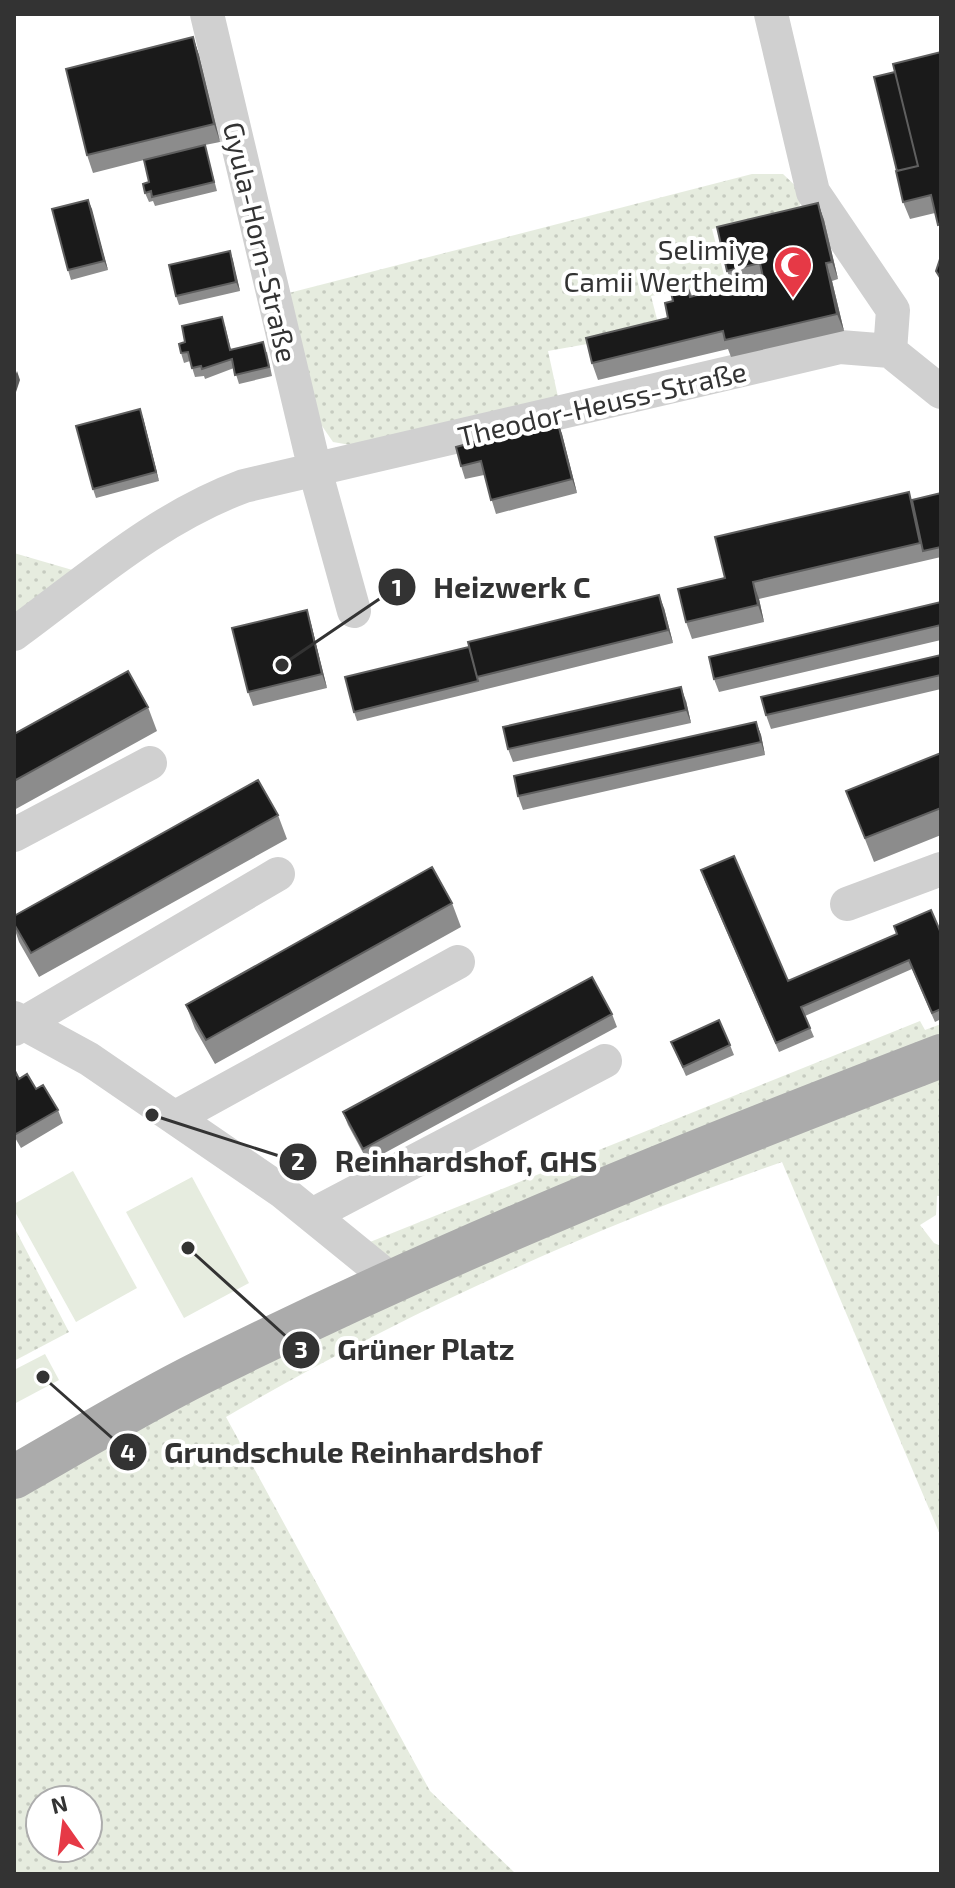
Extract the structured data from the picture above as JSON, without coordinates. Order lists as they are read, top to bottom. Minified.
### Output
{"streets":{"street":["Gyula-Horn-Straße","Theodor-Heuss-Straße"]},"crossings":[["Gyula-Horn-Straße","Theodor-Heuss-Straße"]],"places":{"mosque":["Selimiye Camii Wertheim"],"other":["Heizwerk C","Reinhardshof, GHS","Grüner Platz","Grundschule Reinhardshof"]},"north":"top"}
